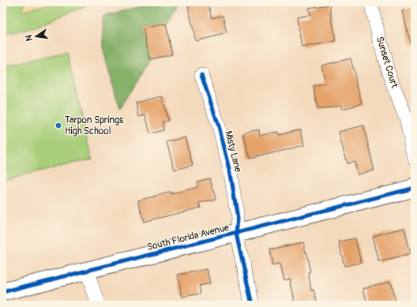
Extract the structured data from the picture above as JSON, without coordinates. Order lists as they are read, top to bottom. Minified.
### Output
{"streets":{"street":["Sunset Court","Misty Lane","South Florida Avenue"]},"crossings":[["Misty Lane","South Florida Avenue"]],"places":["Tarpon Springs High School"],"north":"left"}
